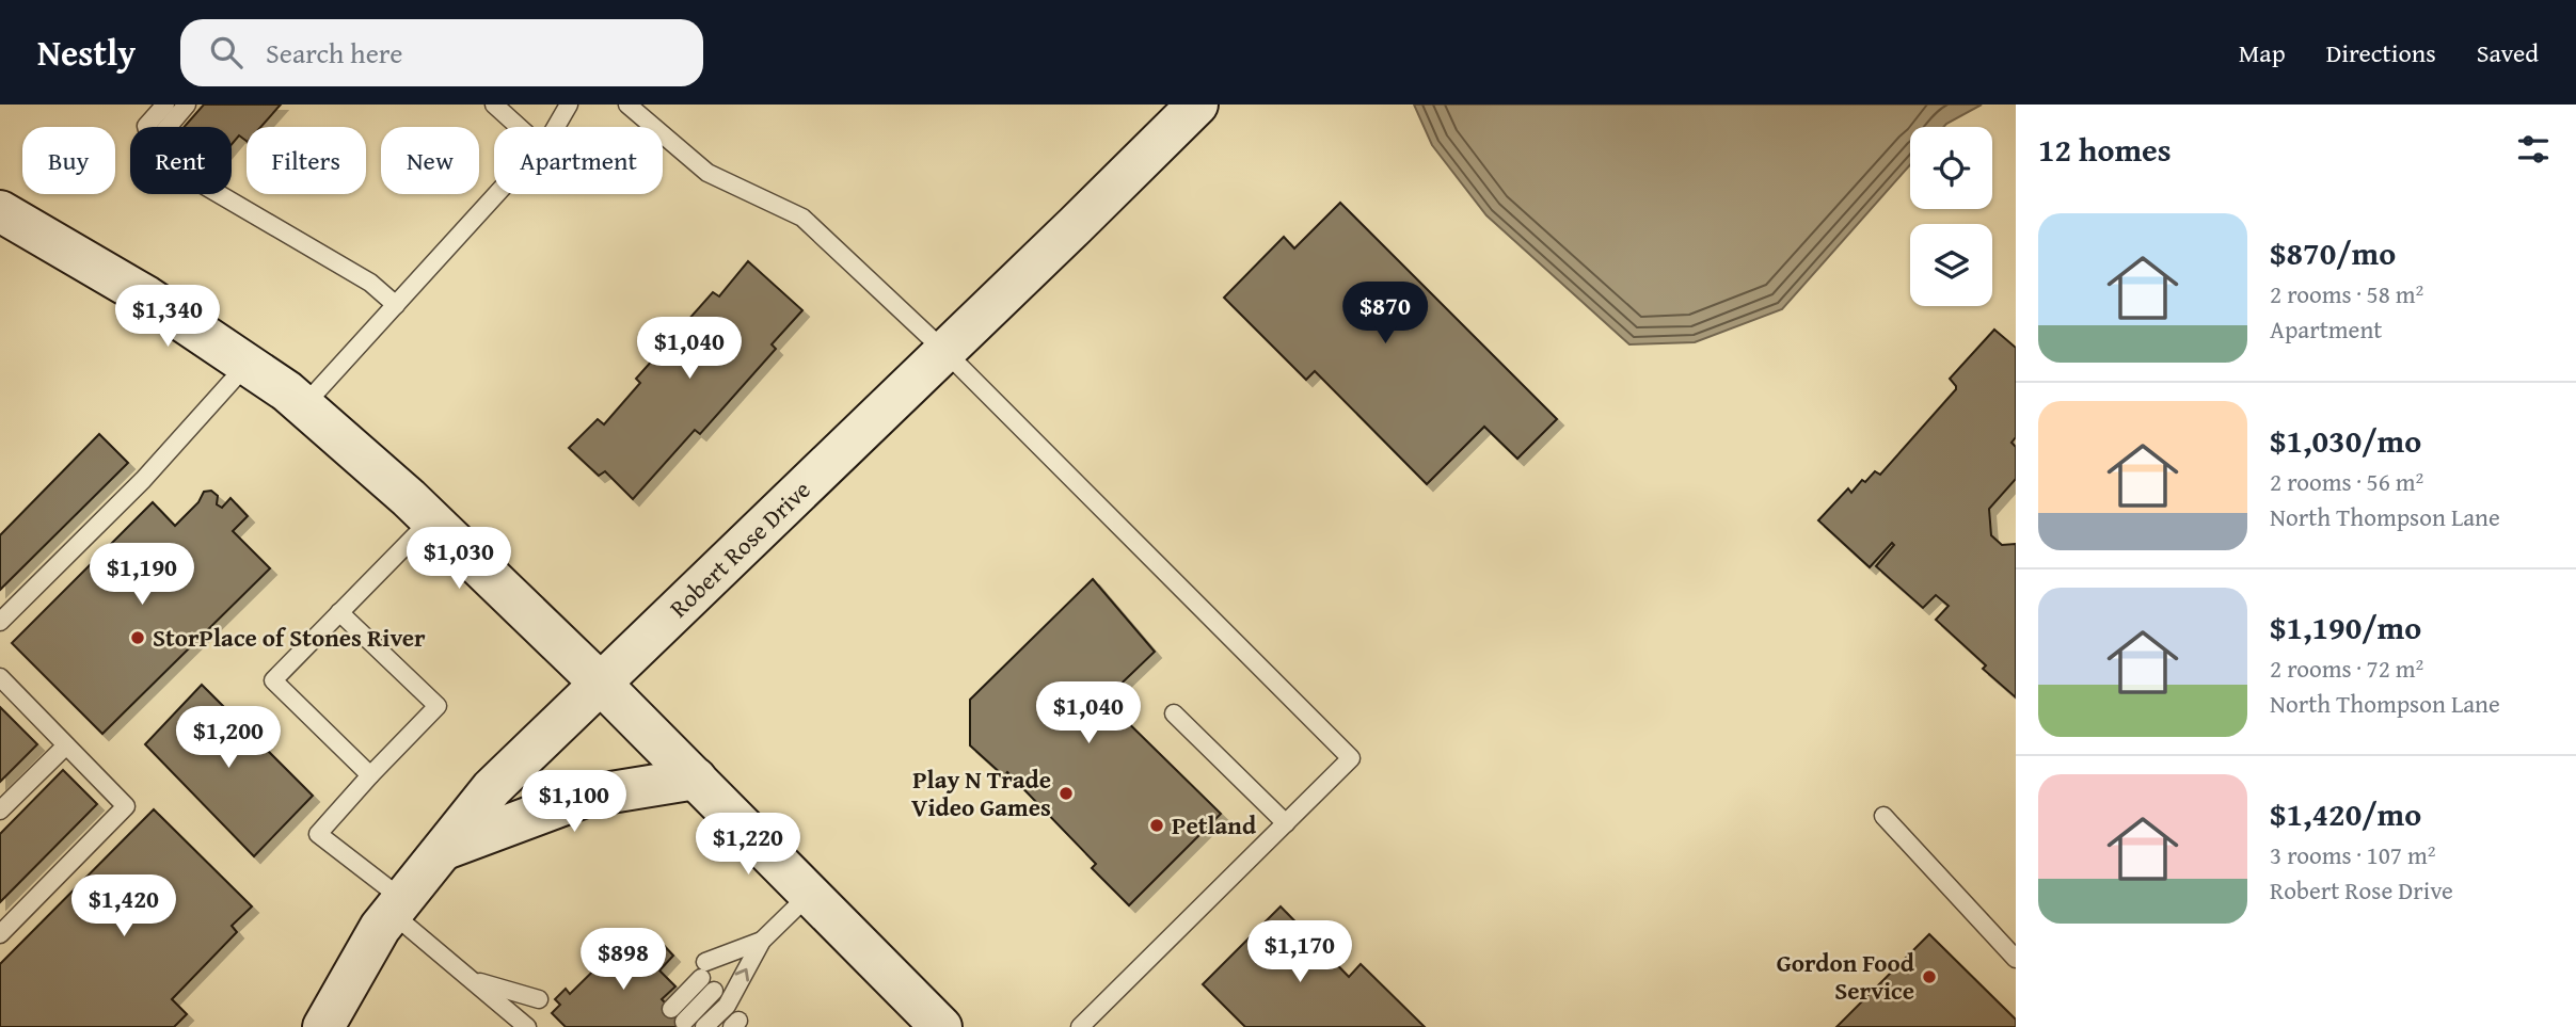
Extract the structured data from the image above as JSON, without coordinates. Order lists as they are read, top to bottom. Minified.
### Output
{"streets":{"main road":["Robert Rose Drive"]},"places":["StorPlace of Stones River","Play N Trade Video Games","Petland","Gordon Food Service"],"page":{"header":"Nestly","search":"Search here","nav":["Map","Directions","Saved"],"heading":"12 homes","chip":["Buy","Rent","Filters","New","Apartment"],"list":[{"name":"$870/mo","note":"2 rooms · 58 m² · Apartment"},{"name":"$1,030/mo","note":"2 rooms · 56 m² · North Thompson Lane"},{"name":"$1,190/mo","note":"2 rooms · 72 m² · North Thompson Lane"},{"name":"$1,420/mo","note":"3 rooms · 107 m² · Robert Rose Drive"}],"price":["$870","$1,340","$1,040","$1,030","$1,190","$1,040","$1,200","$1,100","$1,220","$1,420","$1,170","$898"]}}
